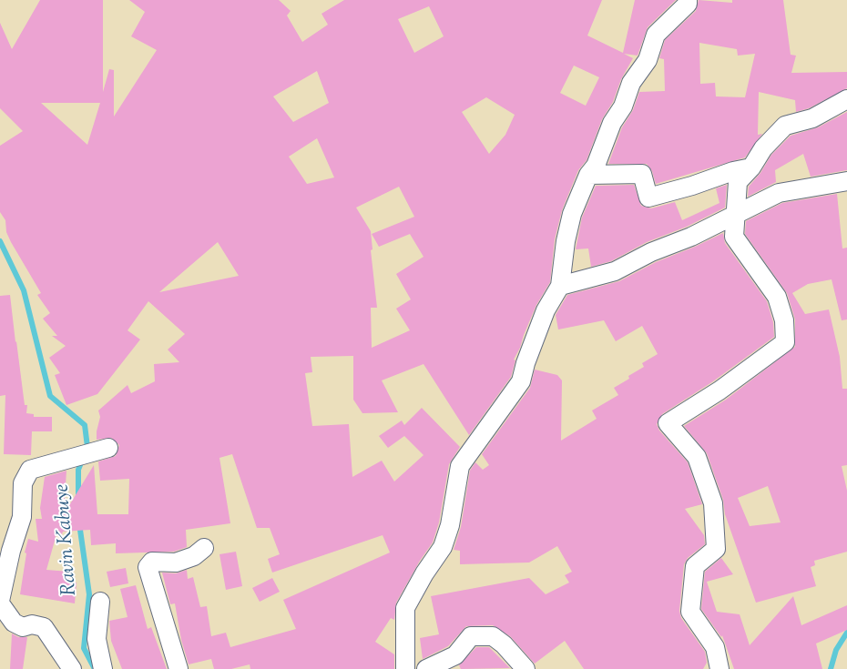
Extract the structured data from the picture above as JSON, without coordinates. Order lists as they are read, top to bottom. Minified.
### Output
{"water":["Ravin Kabuye"]}
